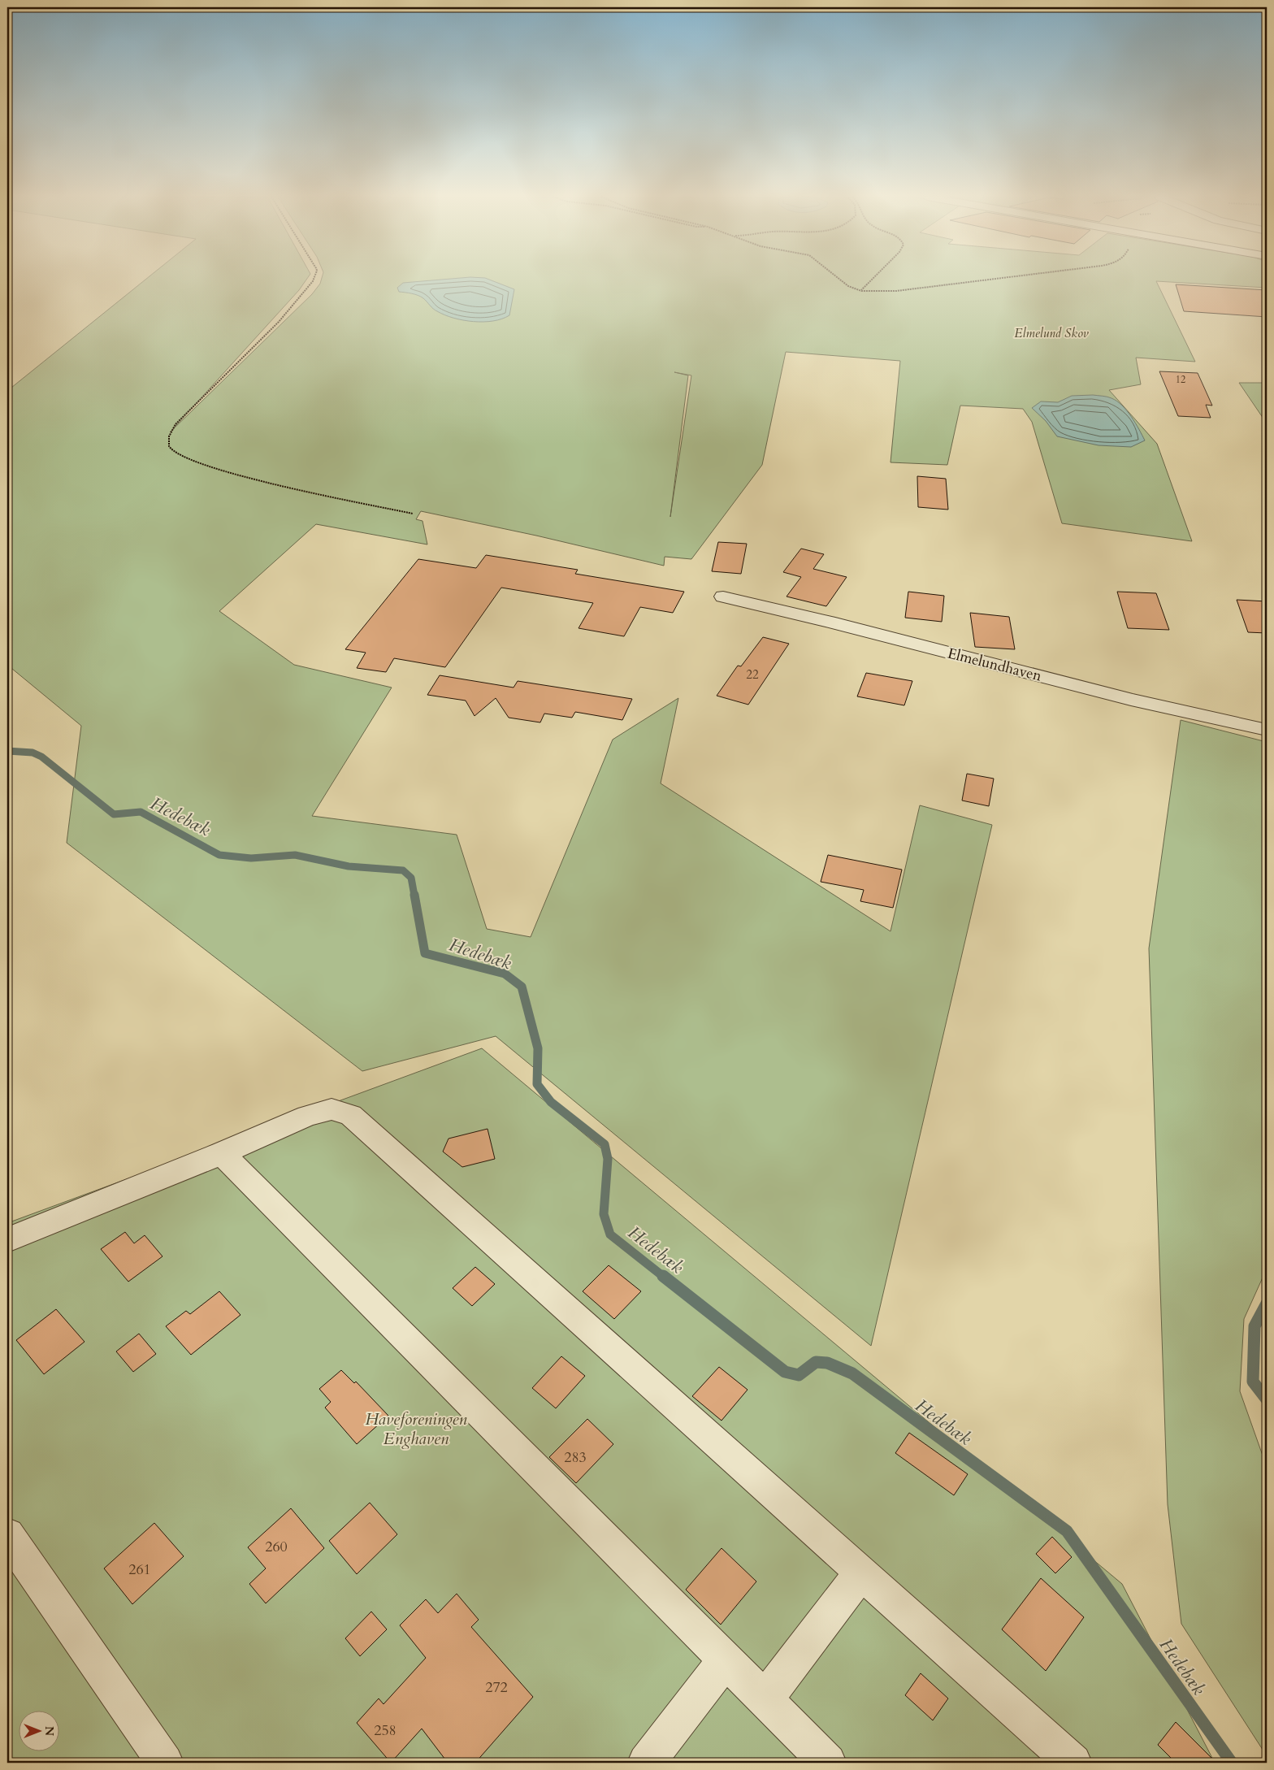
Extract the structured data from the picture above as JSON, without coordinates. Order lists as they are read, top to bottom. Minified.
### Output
{"streets":{"street":["Elmelundhaven"]},"water":["Hedebæk"],"parks":["Elmelund Skov","Haveforeningen Enghaven"],"house_numbers":["12","22","283","260","261","272","258"],"north":"right"}
